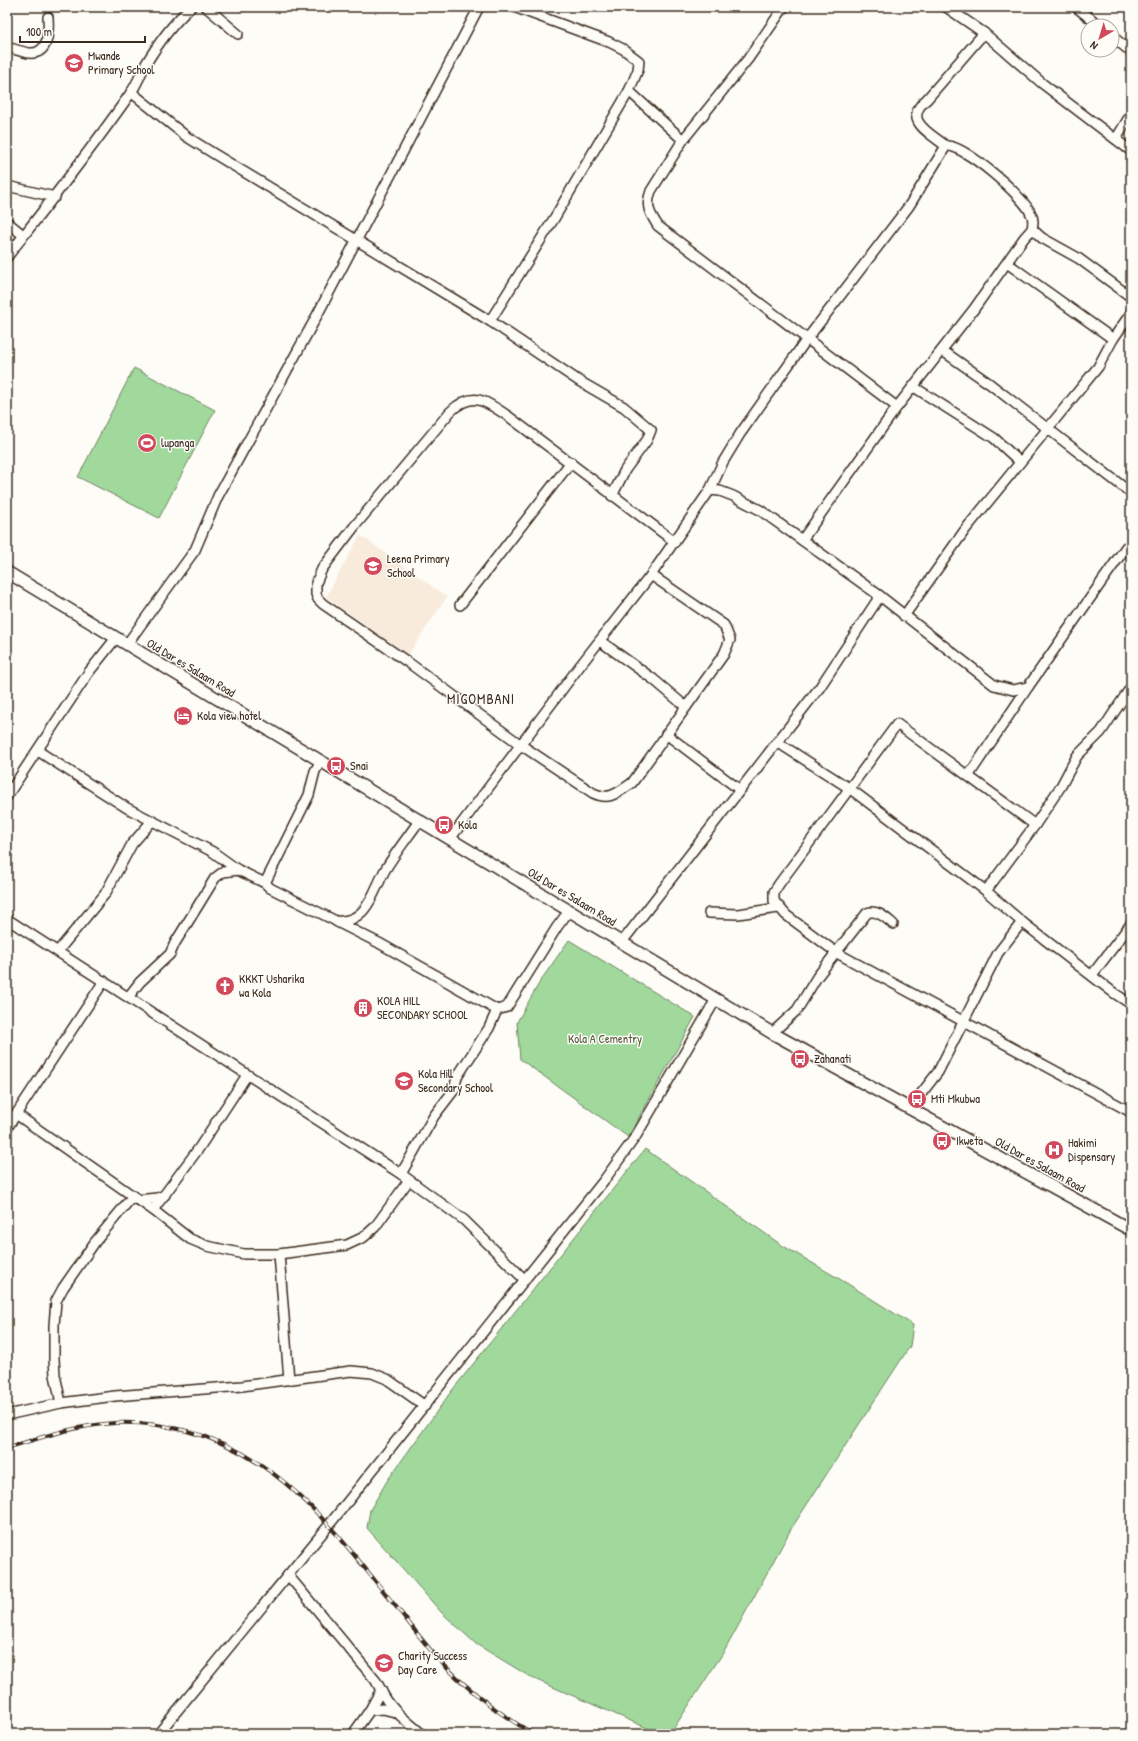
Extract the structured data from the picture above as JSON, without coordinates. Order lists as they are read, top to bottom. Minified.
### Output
{"streets":{"main road":["Old Dar es Salaam Road"]},"districts":["MIGOMBANI"],"parks":["Kola A Cementry"],"places":{"school or university":["Mwande Primary School","Leena Primary School","Kola Hill Secondary School","Charity Success Day Care"],"sports":["lupanga"],"hotel":["Kola view hotel"],"bus stop":["Snai","Kola","Zahanati","Mti Mkubwa","Ikweta"],"church":["KKKT Usharika wa Kola"],"building":["KOLA HILL SECONDARY SCHOOL"],"hospital":["Hakimi Dispensary"]},"scale_bar":"100 m","north":"bottom left"}
